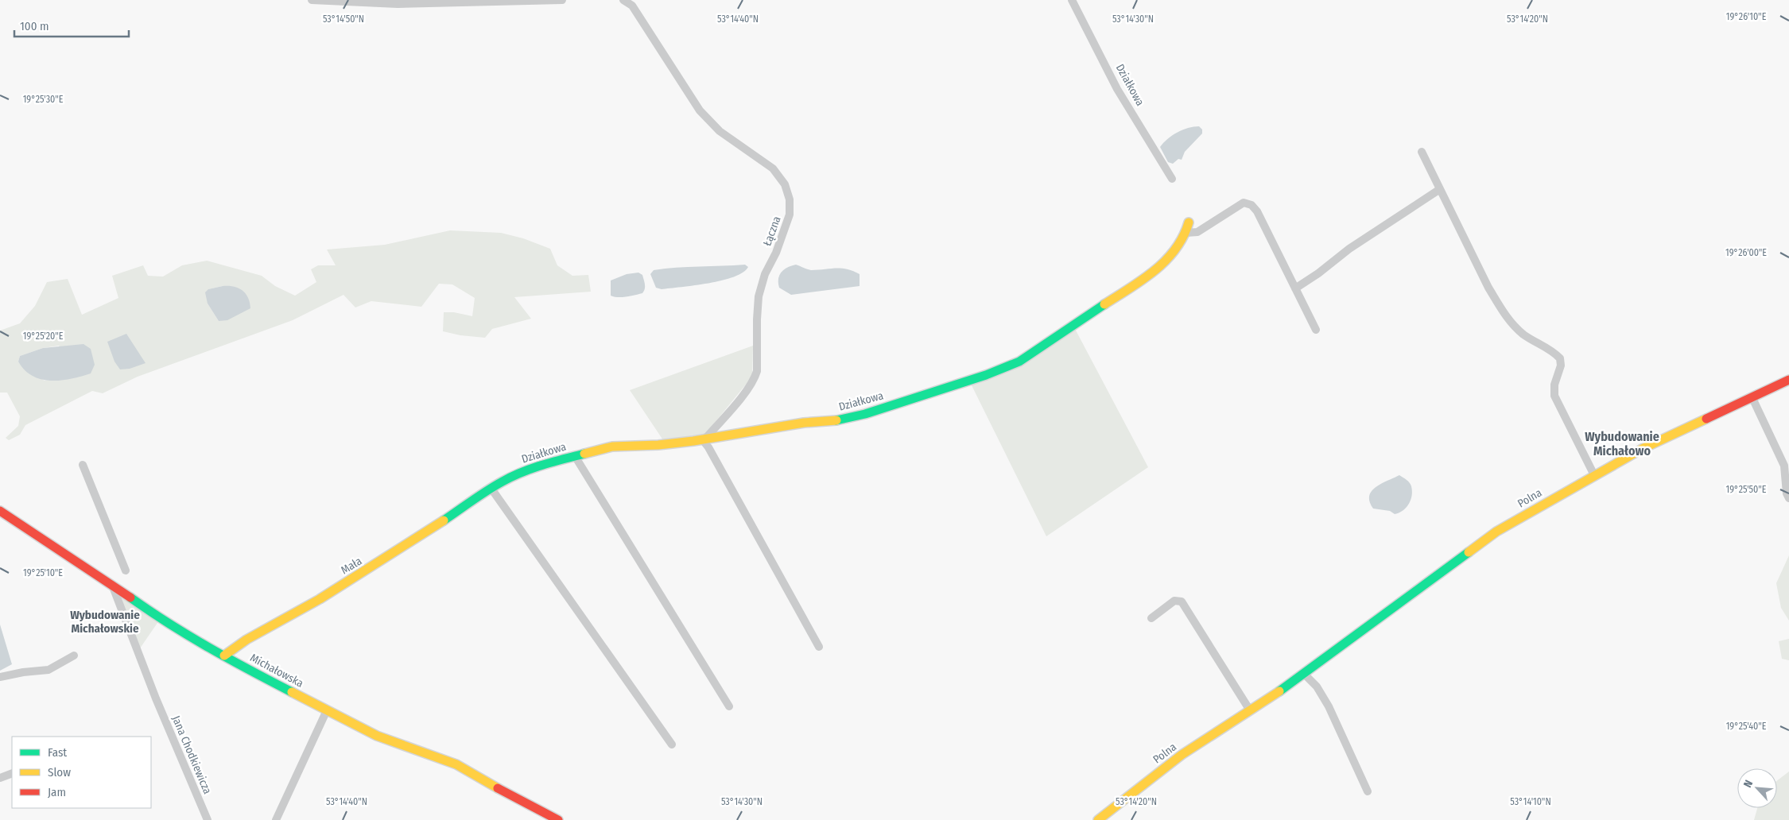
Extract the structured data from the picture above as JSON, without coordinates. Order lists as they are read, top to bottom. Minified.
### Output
{"streets":{"street":["Działkowa","Łączna","Polna","Mała","Michałowska","Jana Chodkiewicza"]},"crossings":[["Działkowa","Łączna"],["Działkowa","Mała"],["Mała","Michałowska"],["Michałowska","Jana Chodkiewicza"]],"districts":["Wybudowanie Michałowo","Wybudowanie Michałowskie"],"legend":["Fast","Slow","Jam"],"scale_bar":"100 m","north":"top left","coordinates":["19°26'10\"E","53°14'50\"N","53°14'40\"N","53°14'30\"N","53°14'20\"N","19°25'30\"E","19°26'00\"E","19°25'20\"E","19°25'50\"E","19°25'10\"E","19°25'40\"E","53°14'10\"N"]}
